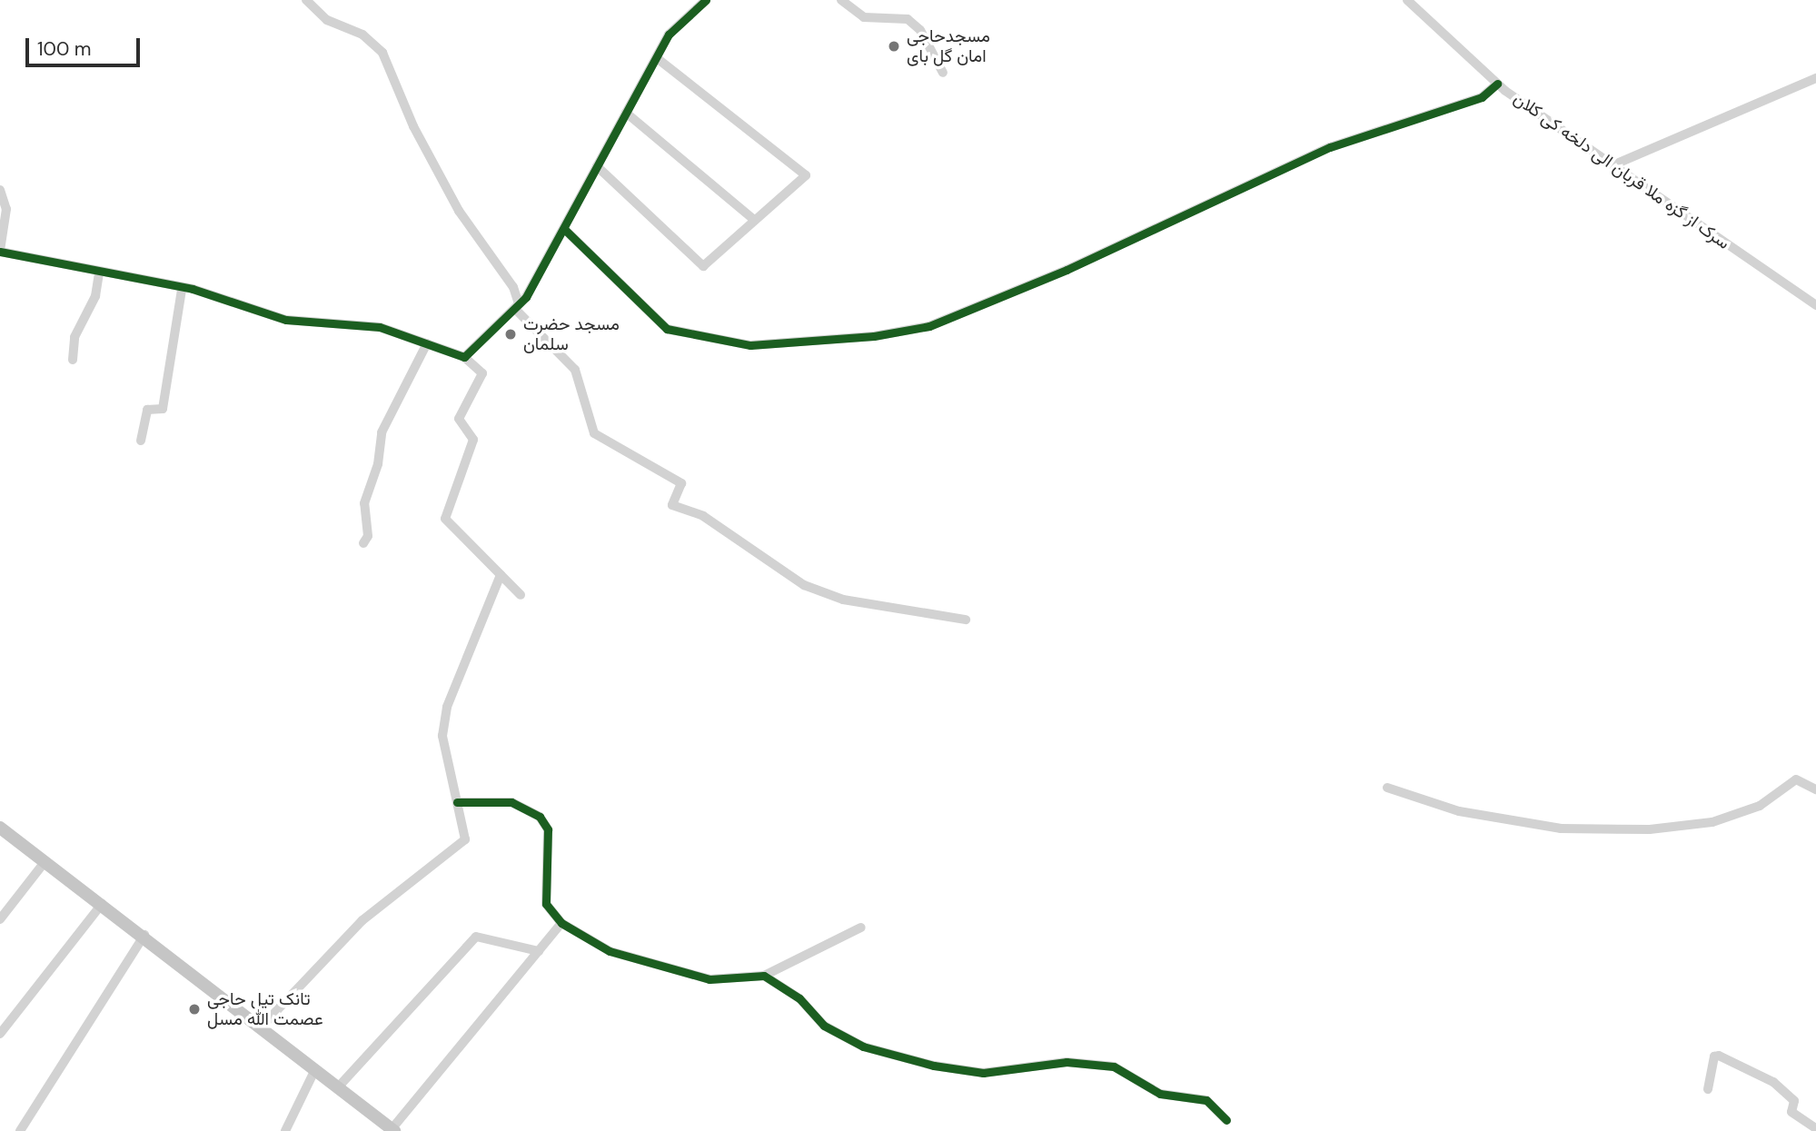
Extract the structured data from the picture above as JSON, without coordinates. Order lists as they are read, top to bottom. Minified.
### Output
{"streets":{"street":["سرک از گزه ملا قربان الی دلخه کی کلان"]},"places":["مسجدحاجی امان گل بای","مسجد حضرت سلمان","تانک تیل حاجی عصمت الله مسل"],"scale_bar":"100 m"}
